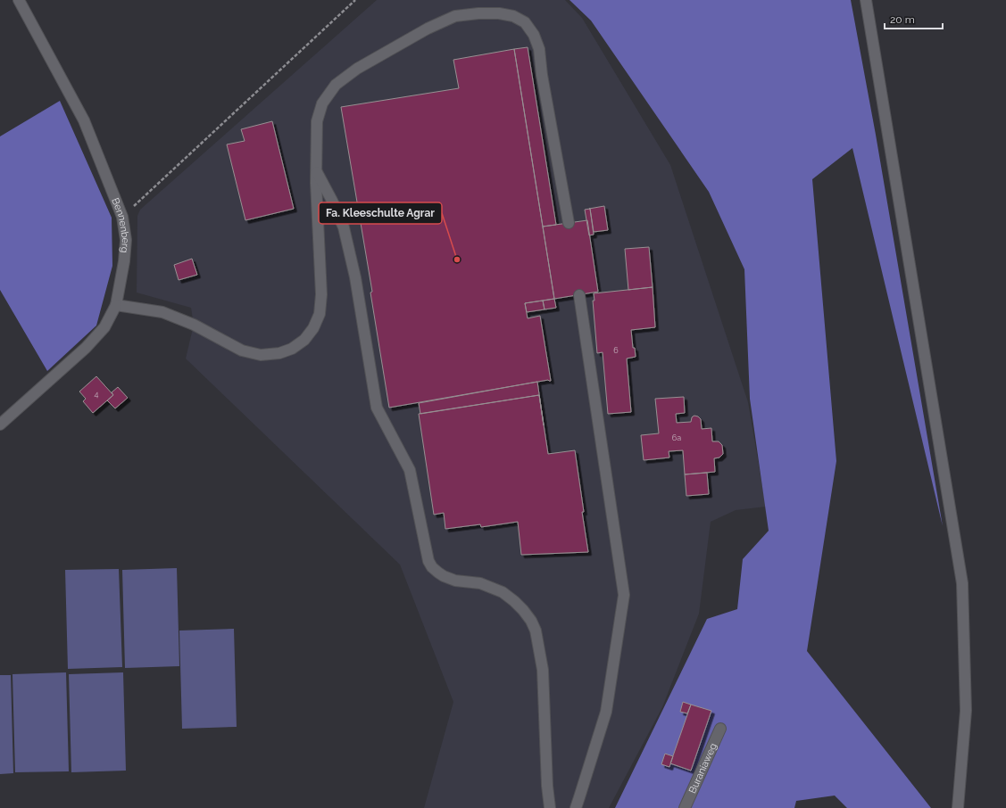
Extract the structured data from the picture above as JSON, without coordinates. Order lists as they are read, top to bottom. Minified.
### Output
{"streets":{"street":["Bennenberg","Buraniaweg"]},"places":["Fa. Kleeschulte Agrar"],"house_numbers":["6","4","6a"],"scale_bar":"20 m"}
